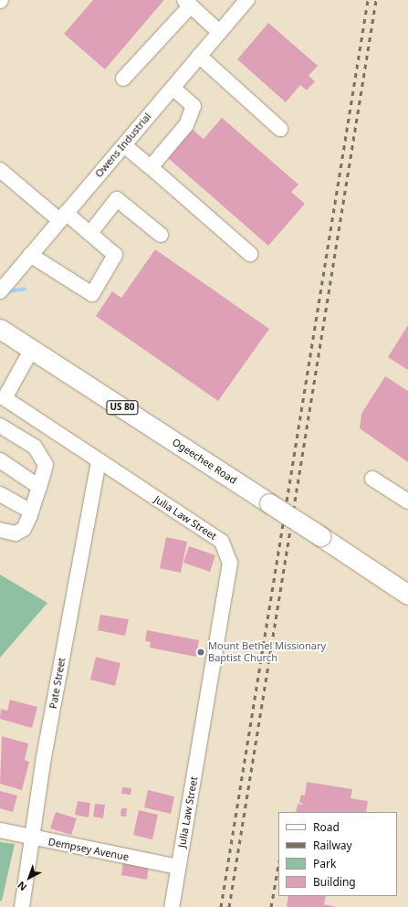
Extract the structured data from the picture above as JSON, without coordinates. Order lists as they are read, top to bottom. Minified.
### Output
{"streets":{"main road":["US 80","Ogeechee Road"],"street":["Owens Industrial","Julia Law Street","Pate Street","Dempsey Avenue"]},"crossings":[["Ogeechee Road","Julia Law Street"],["Julia Law Street","Pate Street"],["Julia Law Street","Dempsey Avenue"],["Pate Street","Dempsey Avenue"]],"places":["Mount Bethel Missionary Baptist Church"],"legend":["Road","Railway","Park","Building"],"north":"bottom left"}
